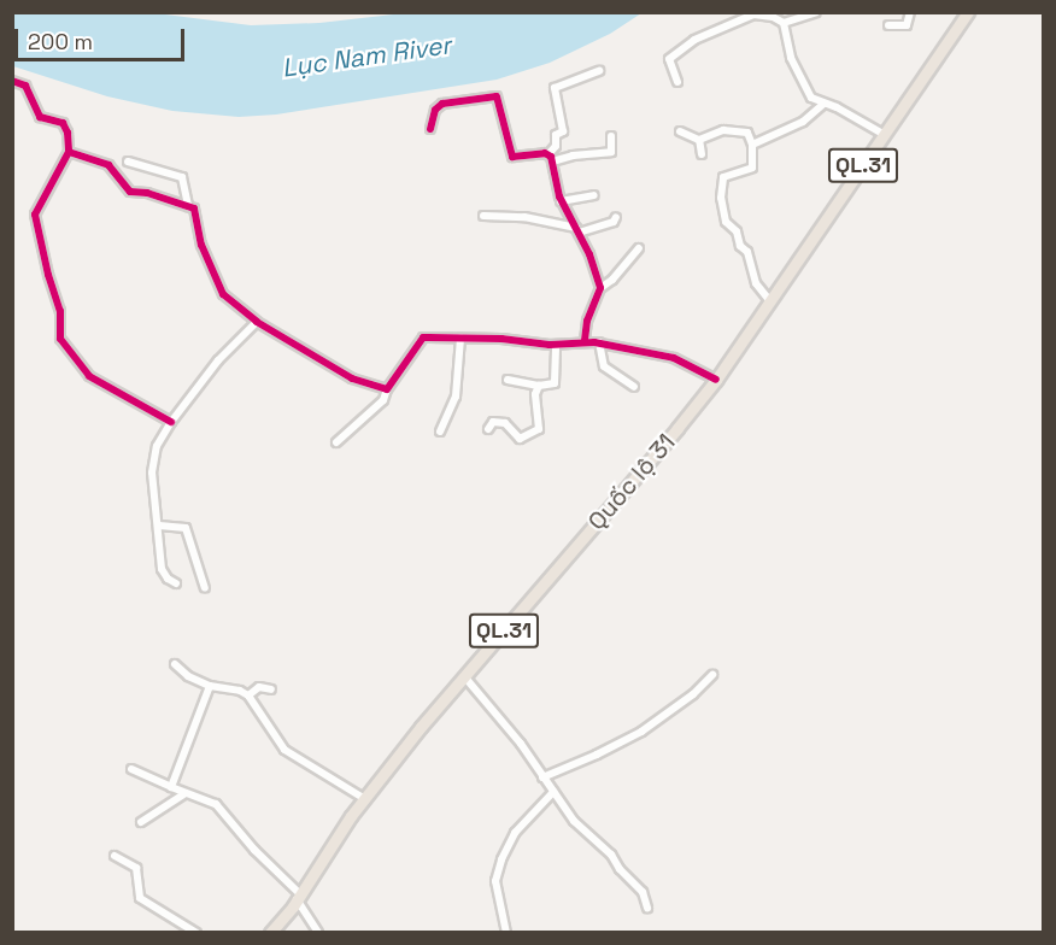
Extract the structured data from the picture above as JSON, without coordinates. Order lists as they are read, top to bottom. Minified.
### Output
{"streets":{"highway":["QL.31","Quốc lộ 31"]},"water":["Lục Nam River"],"scale_bar":"200 m"}
